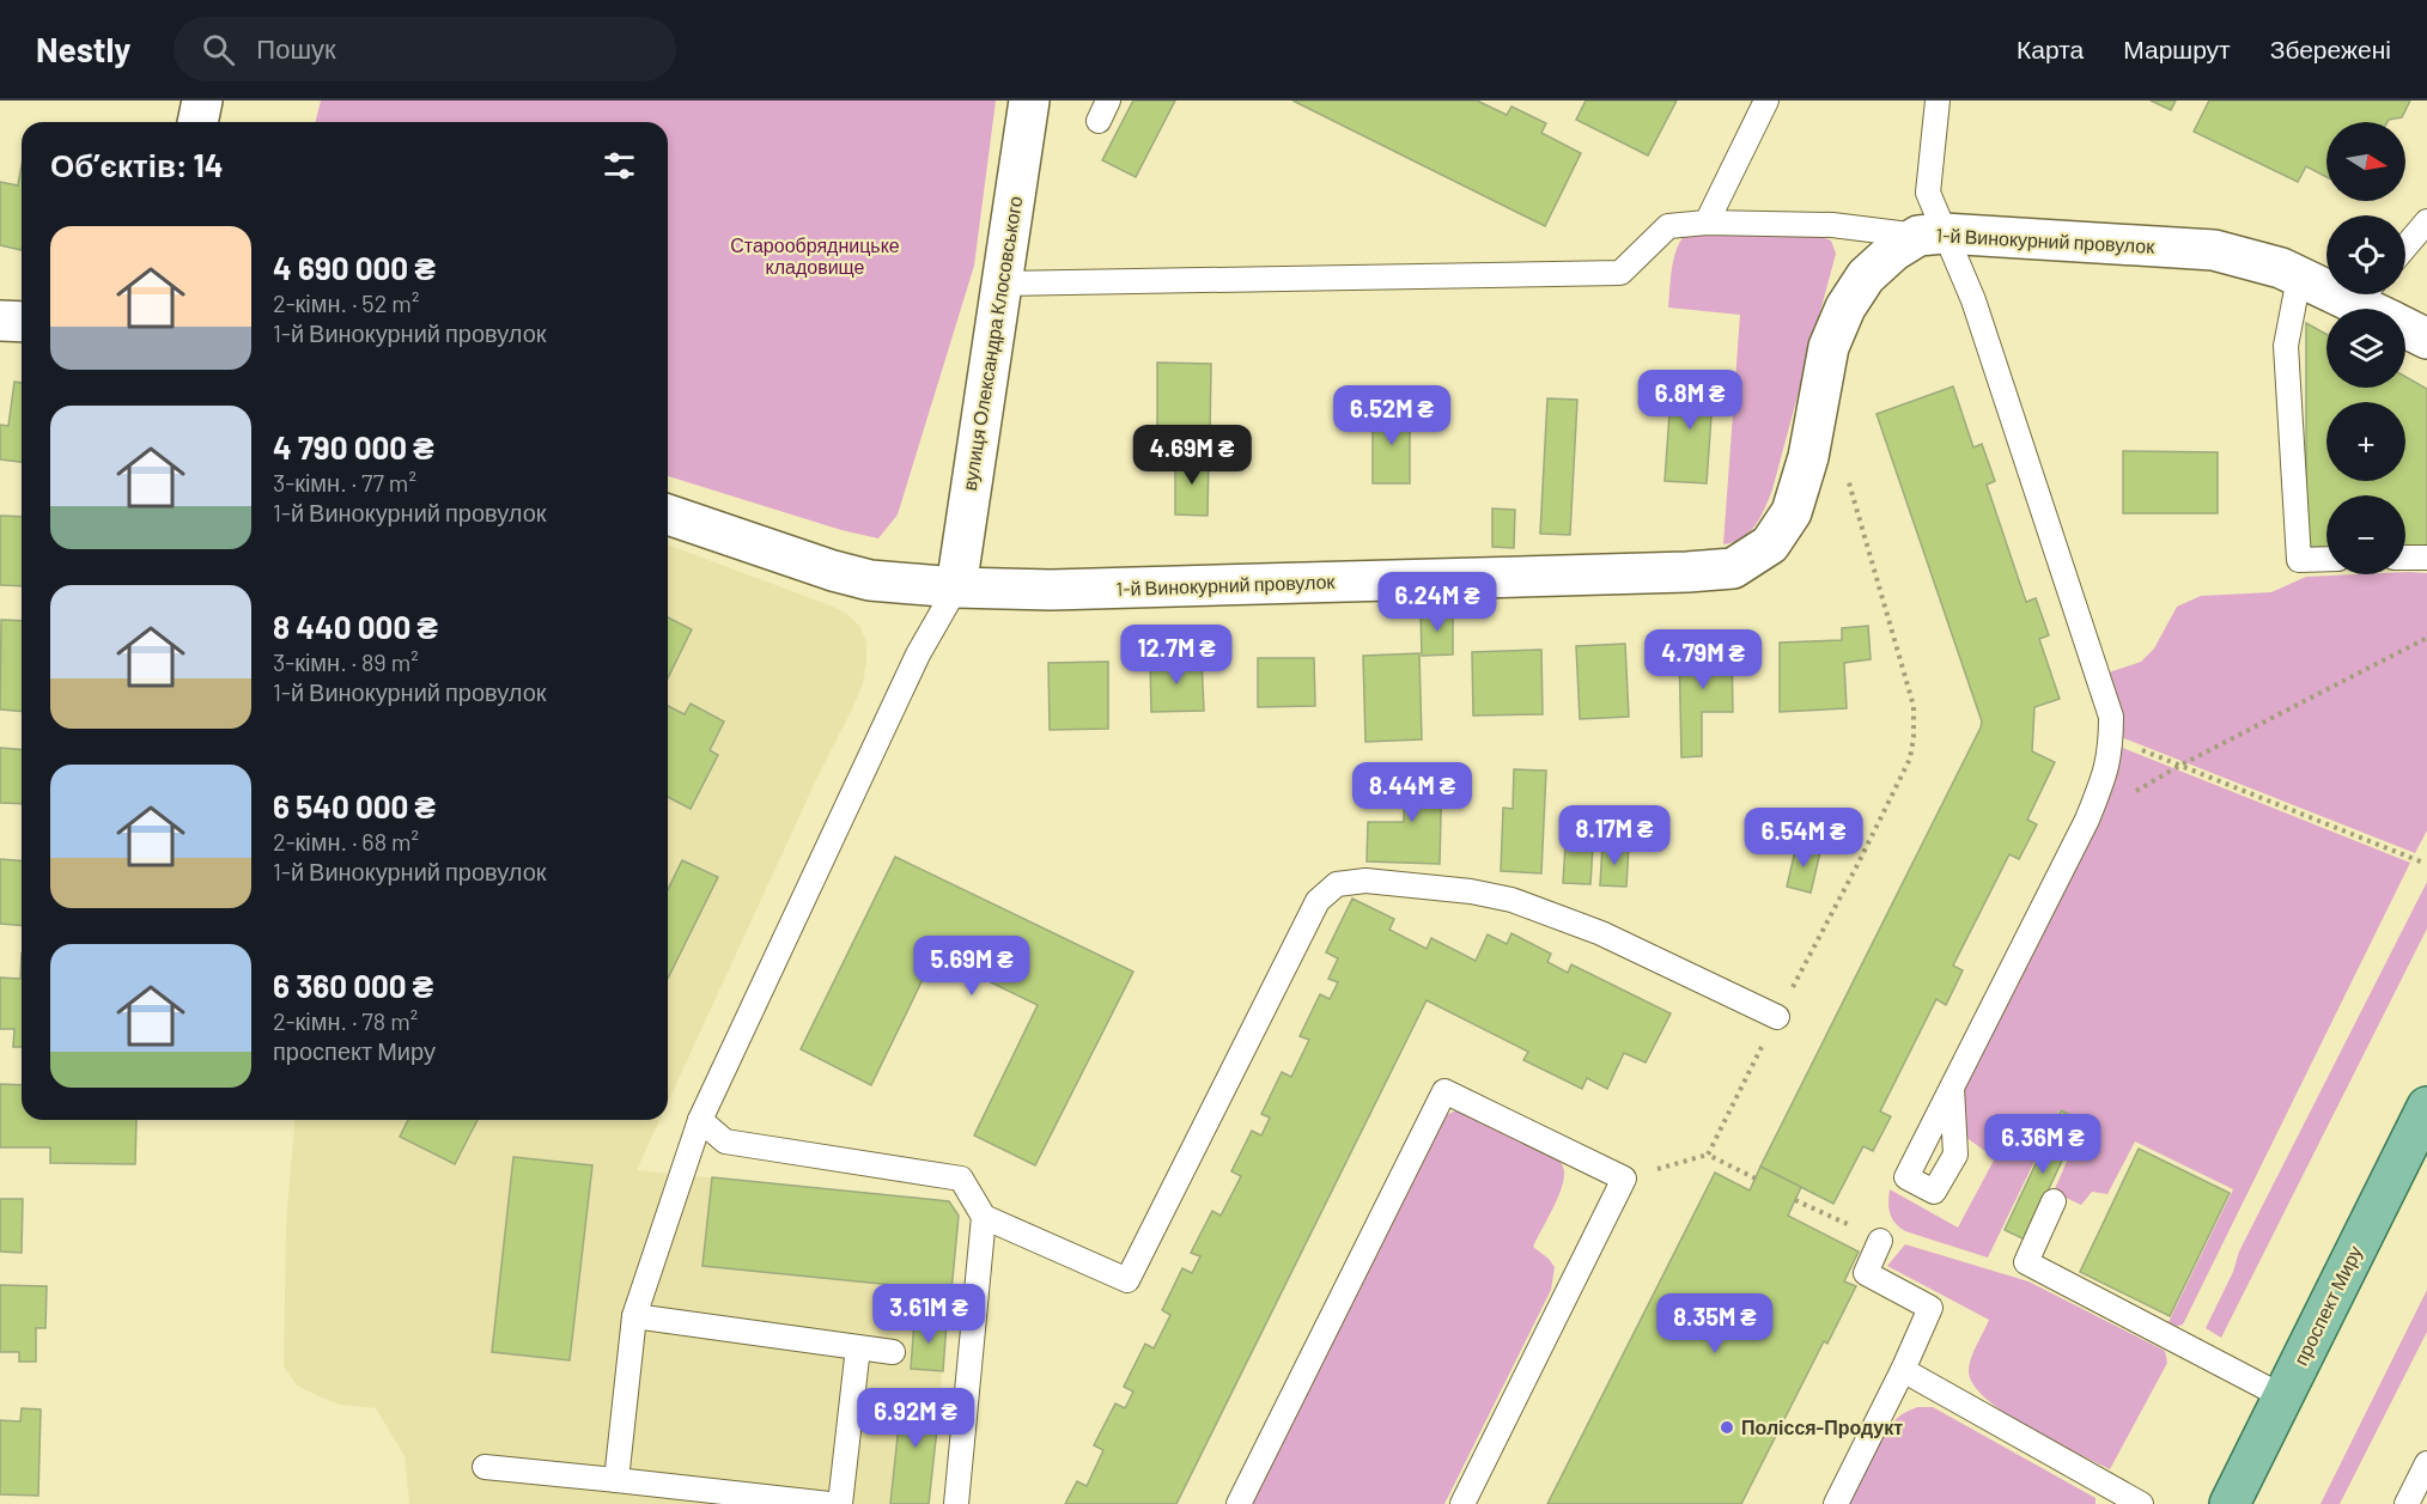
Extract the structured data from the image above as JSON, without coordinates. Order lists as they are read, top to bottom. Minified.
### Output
{"streets":{"main road":["проспект Миру"],"street":["1-й Винокурний провулок","вулиця Олександра Клосовського"]},"crossings":[["1-й Винокурний провулок","вулиця Олександра Клосовського"]],"parks":["Старообрядницьке кладовище"],"places":["Полісся-Продукт"],"north":"right","page":{"header":"Nestly","search":"Пошук","nav":["Карта","Маршрут","Збережені"],"map_buttons":["+","−"],"heading":"Об’єктів: 14","list":[{"name":"4 690 000 ₴","note":"2-кімн. · 52 m² · 1-й Винокурний провулок"},{"name":"4 790 000 ₴","note":"3-кімн. · 77 m² · 1-й Винокурний провулок"},{"name":"8 440 000 ₴","note":"3-кімн. · 89 m² · 1-й Винокурний провулок"},{"name":"6 540 000 ₴","note":"2-кімн. · 68 m² · 1-й Винокурний провулок"},{"name":"6 360 000 ₴","note":"2-кімн. · 78 m² · проспект Миру"}],"price":["6.8M ₴","6.52M ₴","4.69M ₴","6.24M ₴","12.7M ₴","4.79M ₴","8.44M ₴","8.17M ₴","6.54M ₴","5.69M ₴","6.36M ₴","3.61M ₴","8.35M ₴","6.92M ₴"]}}
